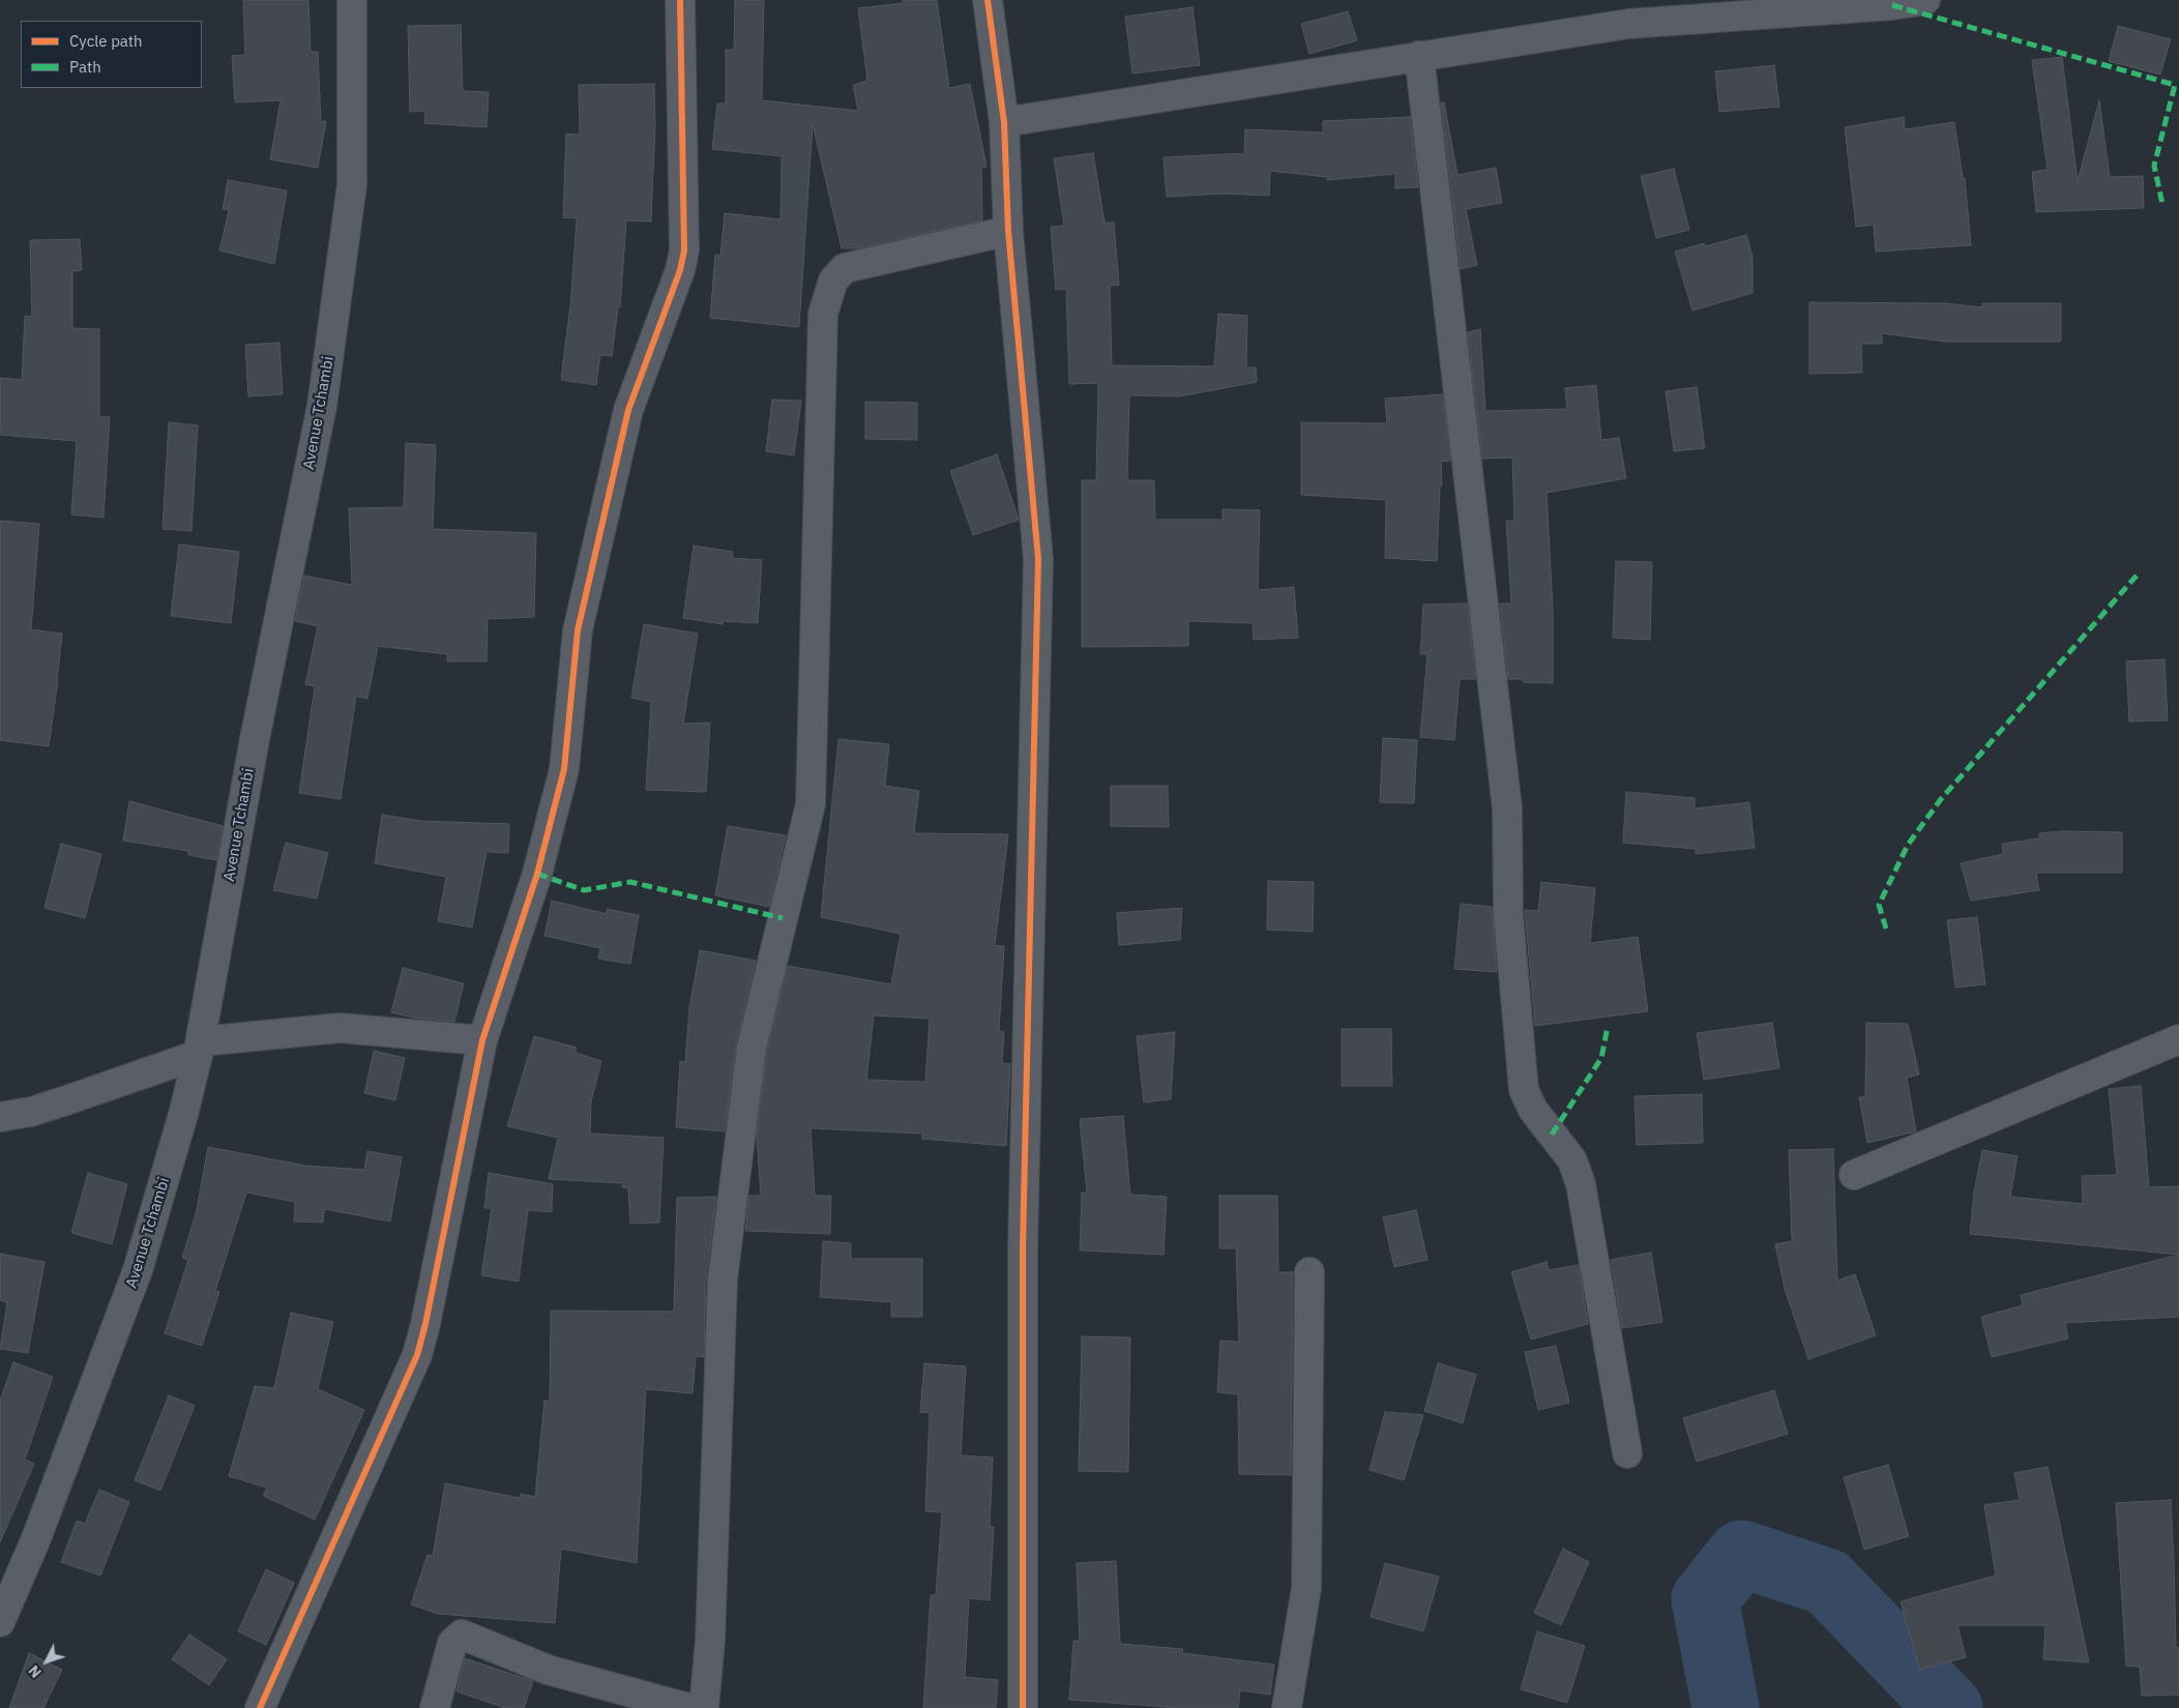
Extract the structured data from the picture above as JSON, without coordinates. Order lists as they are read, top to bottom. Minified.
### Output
{"streets":{"street":["Avenue Tchambi"]},"legend":["Cycle path","Path"],"north":"bottom left"}
